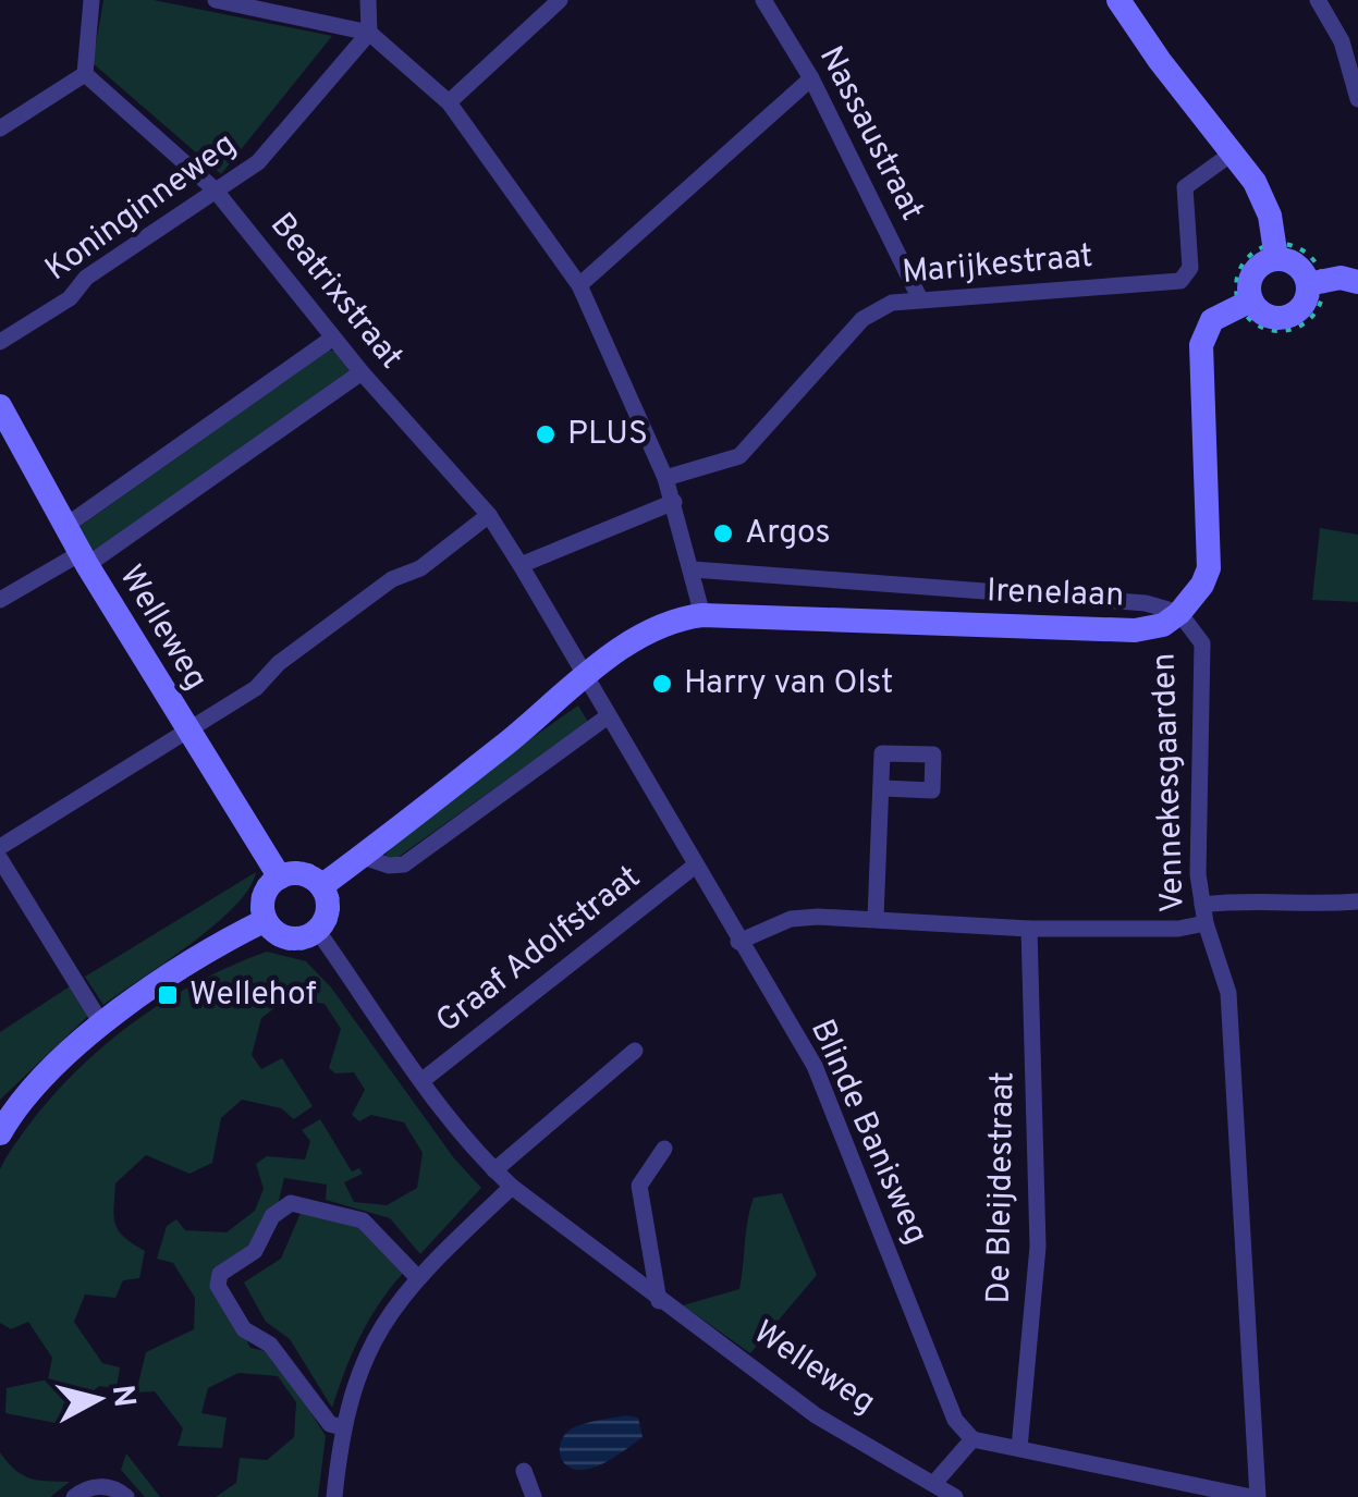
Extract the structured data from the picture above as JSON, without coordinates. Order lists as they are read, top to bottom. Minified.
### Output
{"streets":{"main road":["Irenelaan","Welleweg","Vennekesgaarden"],"street":["Nassaustraat","Koninginneweg","Marijkestraat","Beatrixstraat","Graaf Adolfstraat","Blinde Banisweg","De Bleijdestraat"]},"crossings":[["Nassaustraat","Marijkestraat"],["Koninginneweg","Beatrixstraat"],["Beatrixstraat","Irenelaan"],["Beatrixstraat","Blinde Banisweg"],["Irenelaan","Welleweg"],["Irenelaan","Vennekesgaarden"],["Irenelaan","Blinde Banisweg"],["Welleweg","Graaf Adolfstraat"],["Graaf Adolfstraat","Blinde Banisweg"]],"places":{"other":["PLUS","Argos","Harry van Olst"],"transit":["Wellehof"]},"north":"right"}
